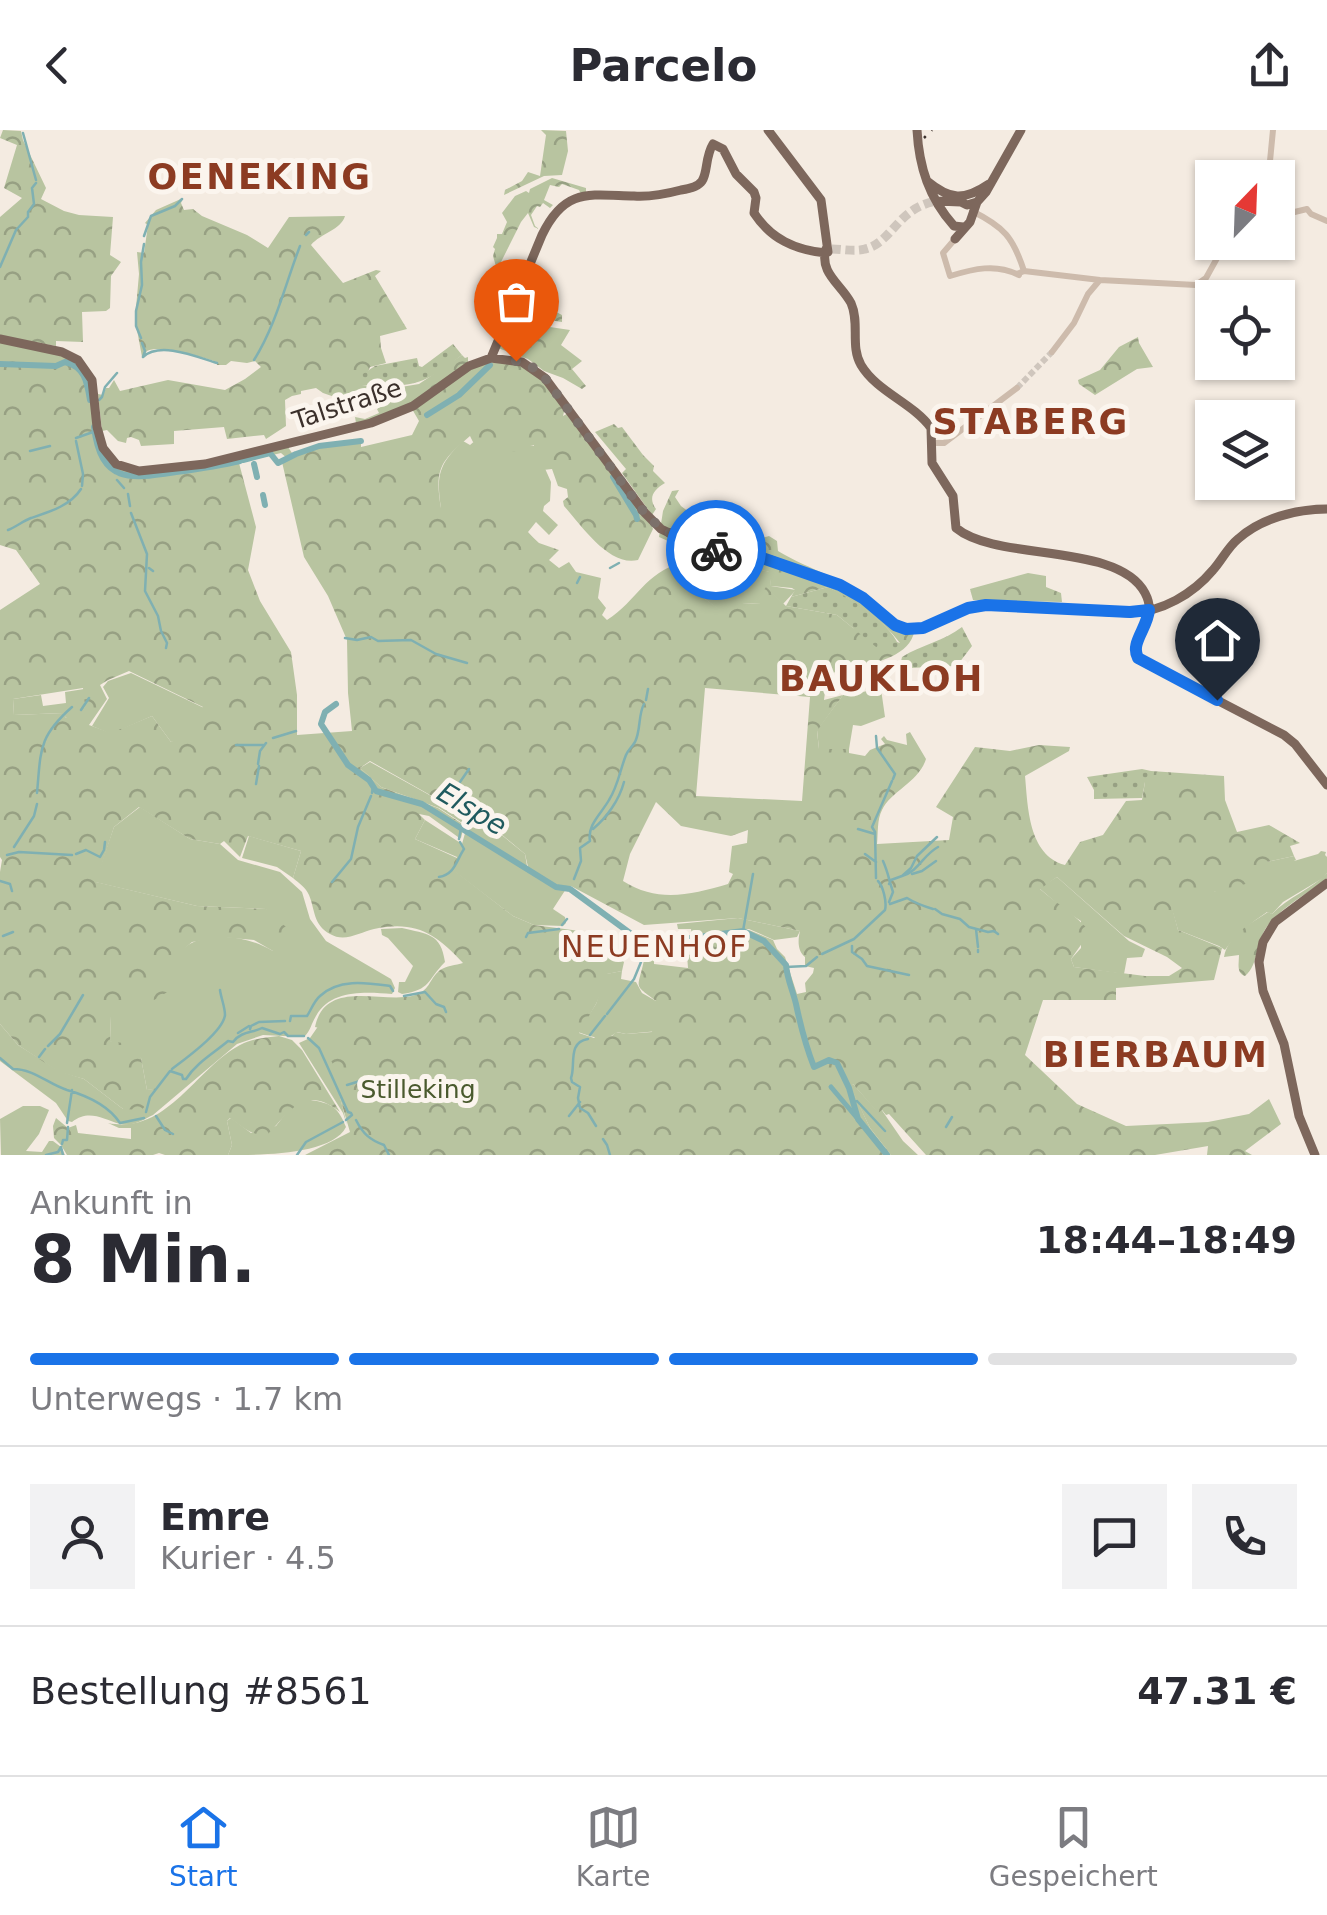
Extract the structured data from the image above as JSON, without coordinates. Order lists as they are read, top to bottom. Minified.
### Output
{"streets":{"main road":["Talstraße"]},"districts":["OENEKING","STABERG","BAUKLOH","NEUENHOF","BIERBAUM"],"water":["Elspe"],"parks":["Stilleking"],"north":"top right","page":{"header":"Parcelo","heading":["8 Min.","Ankunft in","18:44–18:49"],"panel":["Emre","Kurier · 4.5","Bestellung #8561","47.31 €"],"bar":"Unterwegs · 1.7 km","tabs":["Start","Karte","Gespeichert"]}}
